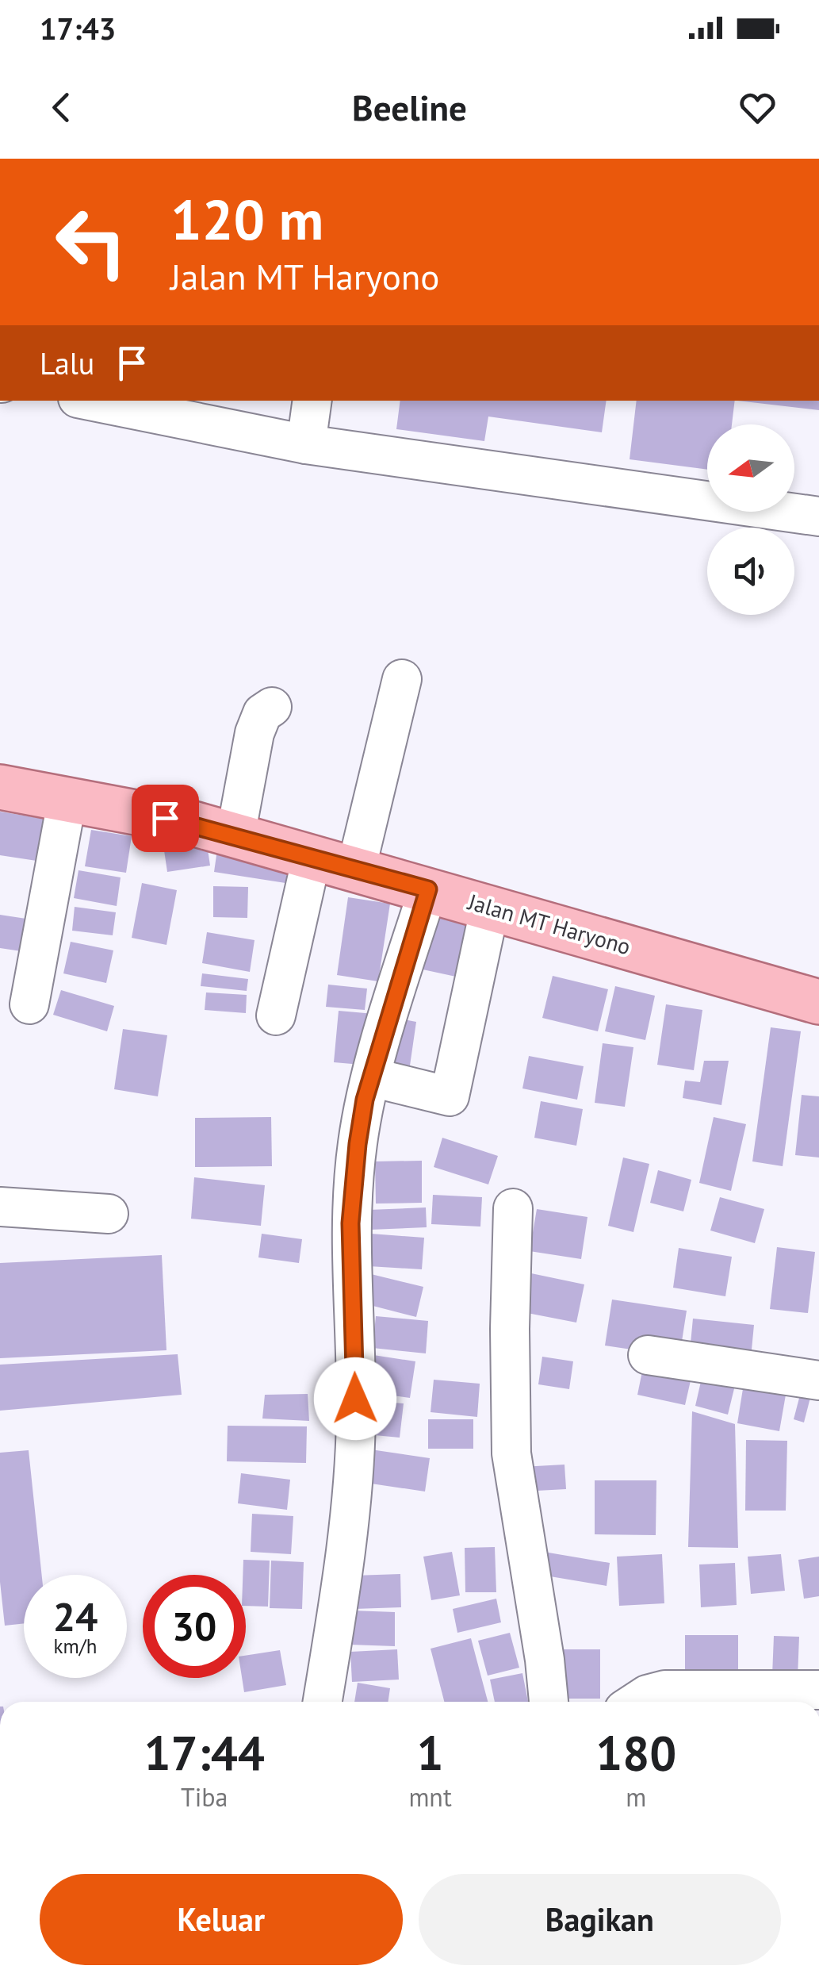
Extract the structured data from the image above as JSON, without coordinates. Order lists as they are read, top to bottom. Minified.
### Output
{"streets":{"main road":["Jalan MT Haryono"]},"north":"left","page":{"status":"17:43","header":"Beeline","turn":["120 m","Jalan MT Haryono"],"then":"Lalu","speed":"24 km/h","limit":"30","eta":["17:44","Tiba","1","mnt","180","m"],"buttons":["Keluar","Bagikan"]}}
